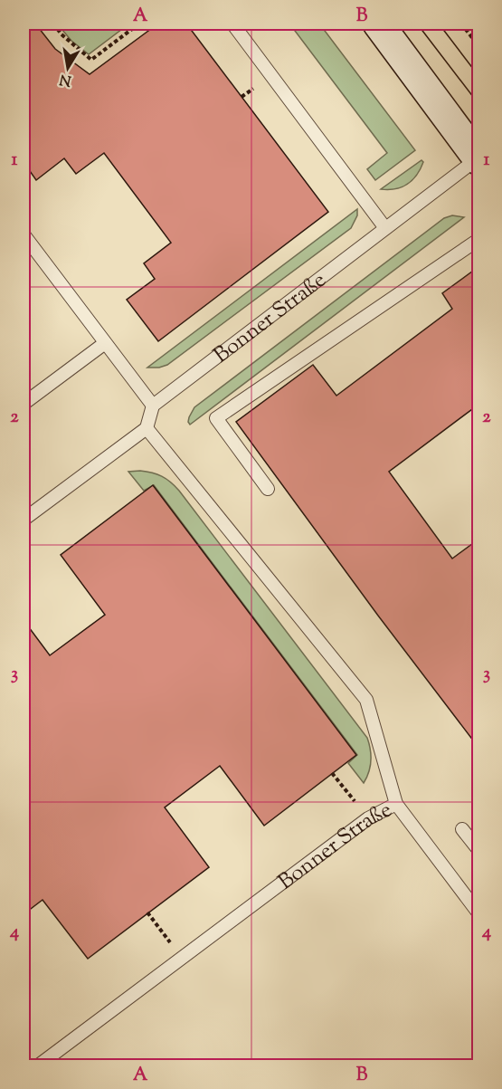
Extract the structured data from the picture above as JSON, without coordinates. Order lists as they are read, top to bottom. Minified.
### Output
{"streets":{"main road":["Bonner Straße"]},"north":"bottom","grid":{"columns":["A","B"],"rows":["1","2","3","4"]}}
